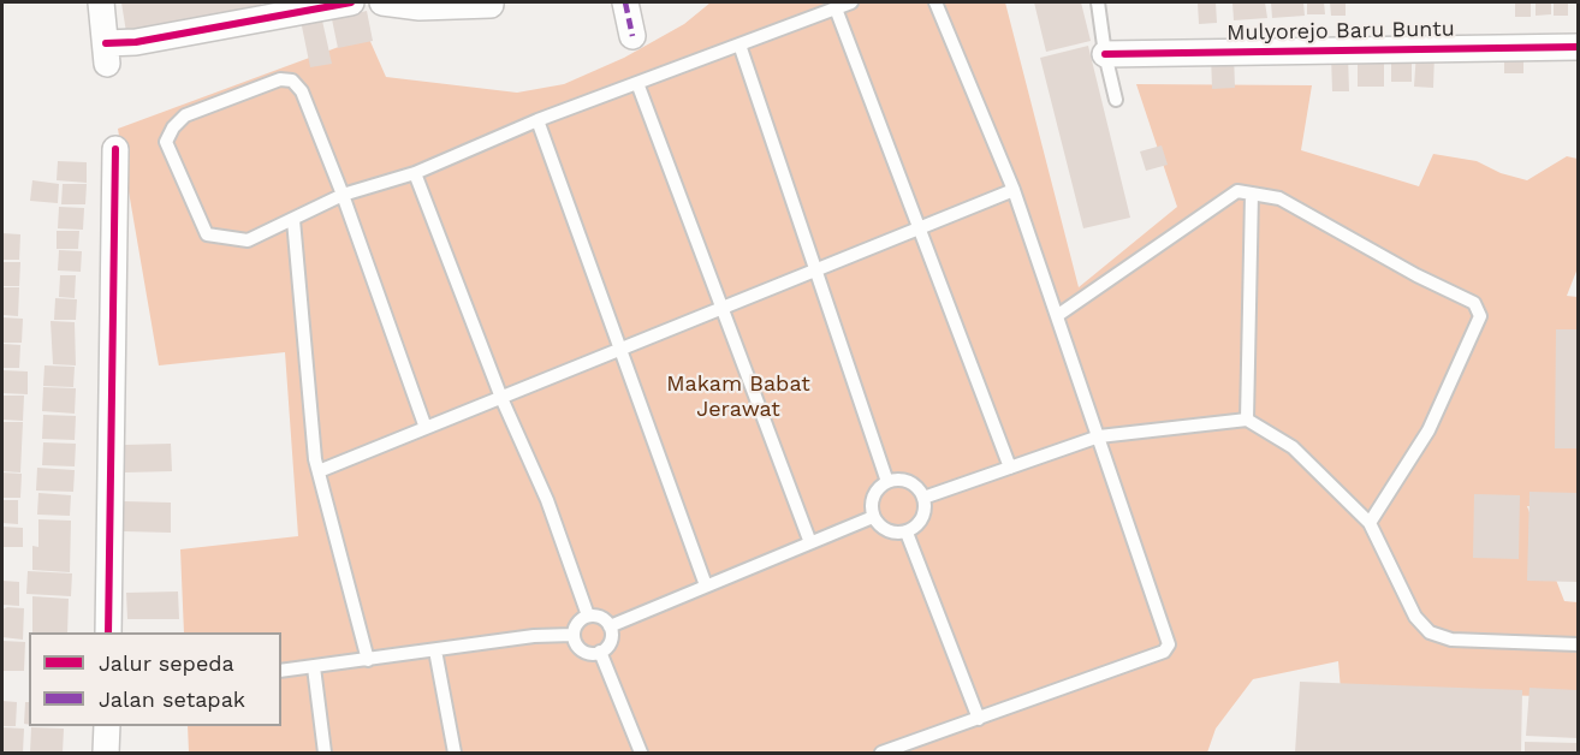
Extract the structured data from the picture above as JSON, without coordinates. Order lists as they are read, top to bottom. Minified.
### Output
{"streets":{"street":["Mulyorejo Baru Buntu"]},"parks":["Makam Babat Jerawat"],"legend":["Jalur sepeda","Jalan setapak"]}
